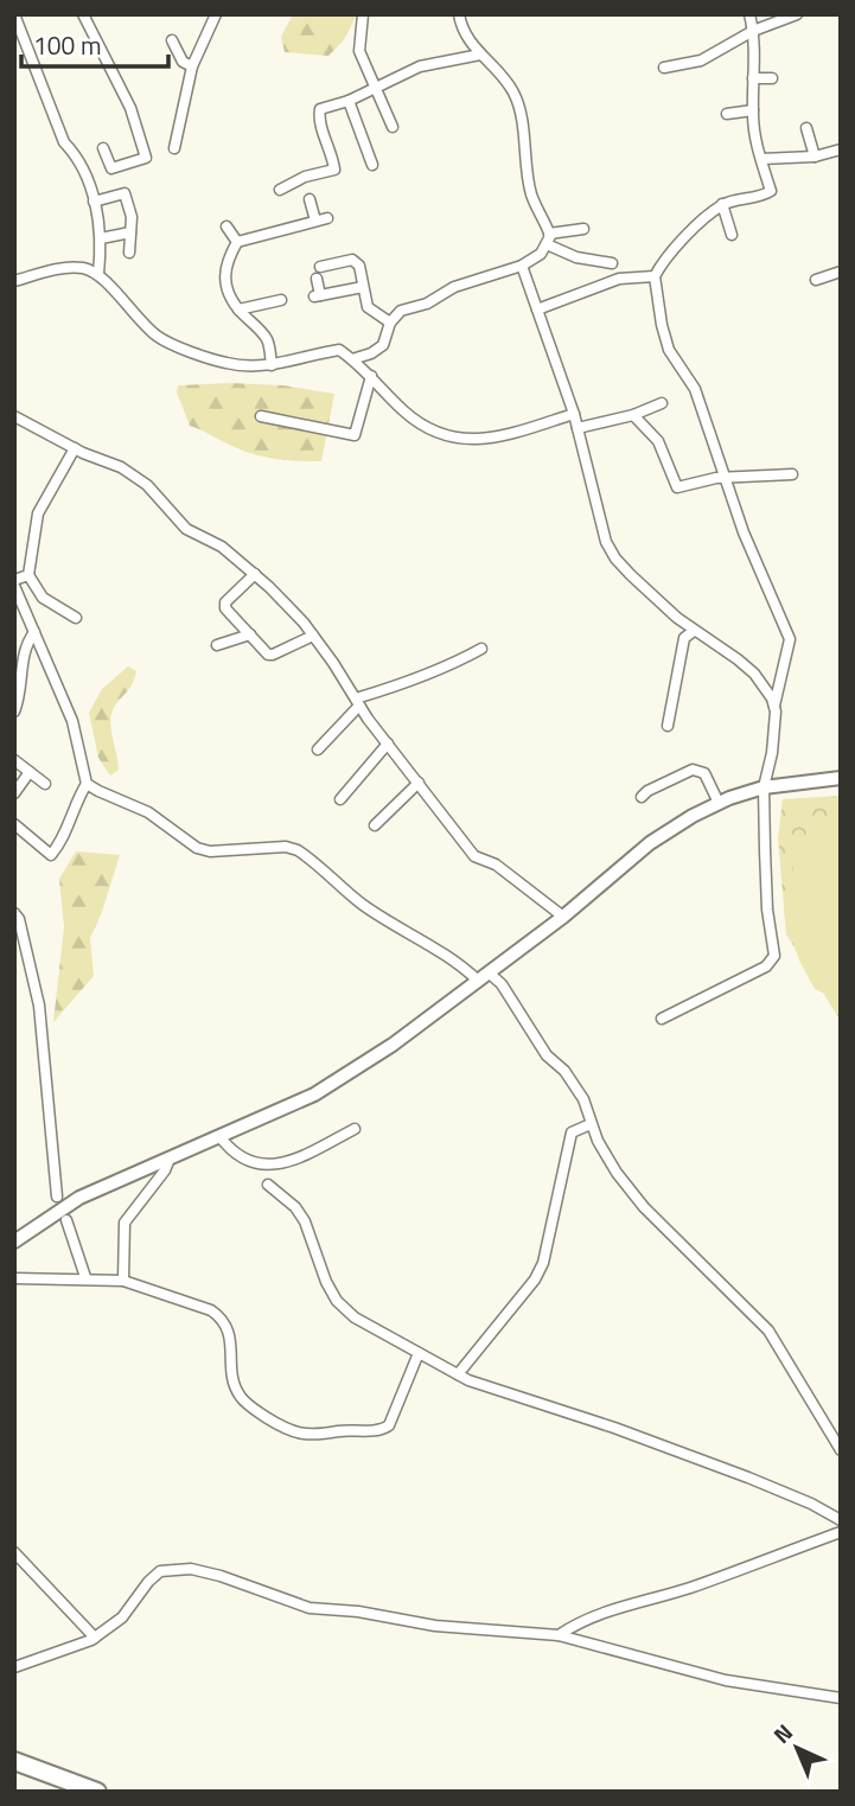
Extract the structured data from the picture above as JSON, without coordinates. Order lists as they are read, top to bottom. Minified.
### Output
{"scale_bar":"100 m","north":"top left"}
